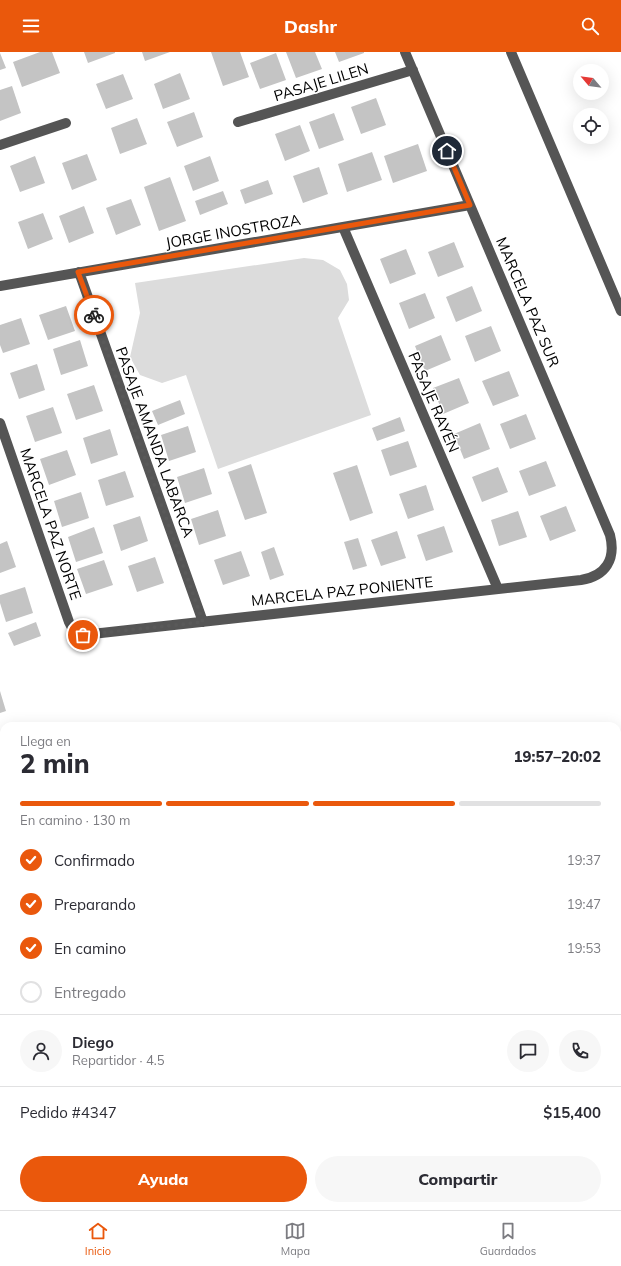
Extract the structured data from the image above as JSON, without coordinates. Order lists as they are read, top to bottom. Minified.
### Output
{"streets":{"street":["PASAJE LILEN","JORGE INOSTROZA","MARCELA PAZ SUR","PASAJE RAYÉN","PASAJE AMANDA LABARCA","MARCELA PAZ NORTE","MARCELA PAZ PONIENTE"]},"crossings":[["PASAJE LILEN","MARCELA PAZ SUR"],["JORGE INOSTROZA","MARCELA PAZ SUR"],["JORGE INOSTROZA","PASAJE RAYÉN"],["JORGE INOSTROZA","PASAJE AMANDA LABARCA"],["MARCELA PAZ SUR","MARCELA PAZ PONIENTE"],["PASAJE RAYÉN","MARCELA PAZ PONIENTE"],["PASAJE AMANDA LABARCA","MARCELA PAZ PONIENTE"],["MARCELA PAZ NORTE","MARCELA PAZ PONIENTE"]],"north":"top left","page":{"header":"Dashr","heading":["2 min","Llega en","19:57–20:02"],"panel":["Diego","Repartidor · 4.5","Pedido #4347","$15,400"],"bar":"En camino · 130 m","list":[["Confirmado","19:37"],["Preparando","19:47"],["En camino","19:53"],"Entregado"],"buttons":["Ayuda","Compartir"],"tabs":["Inicio","Mapa","Guardados"]}}
